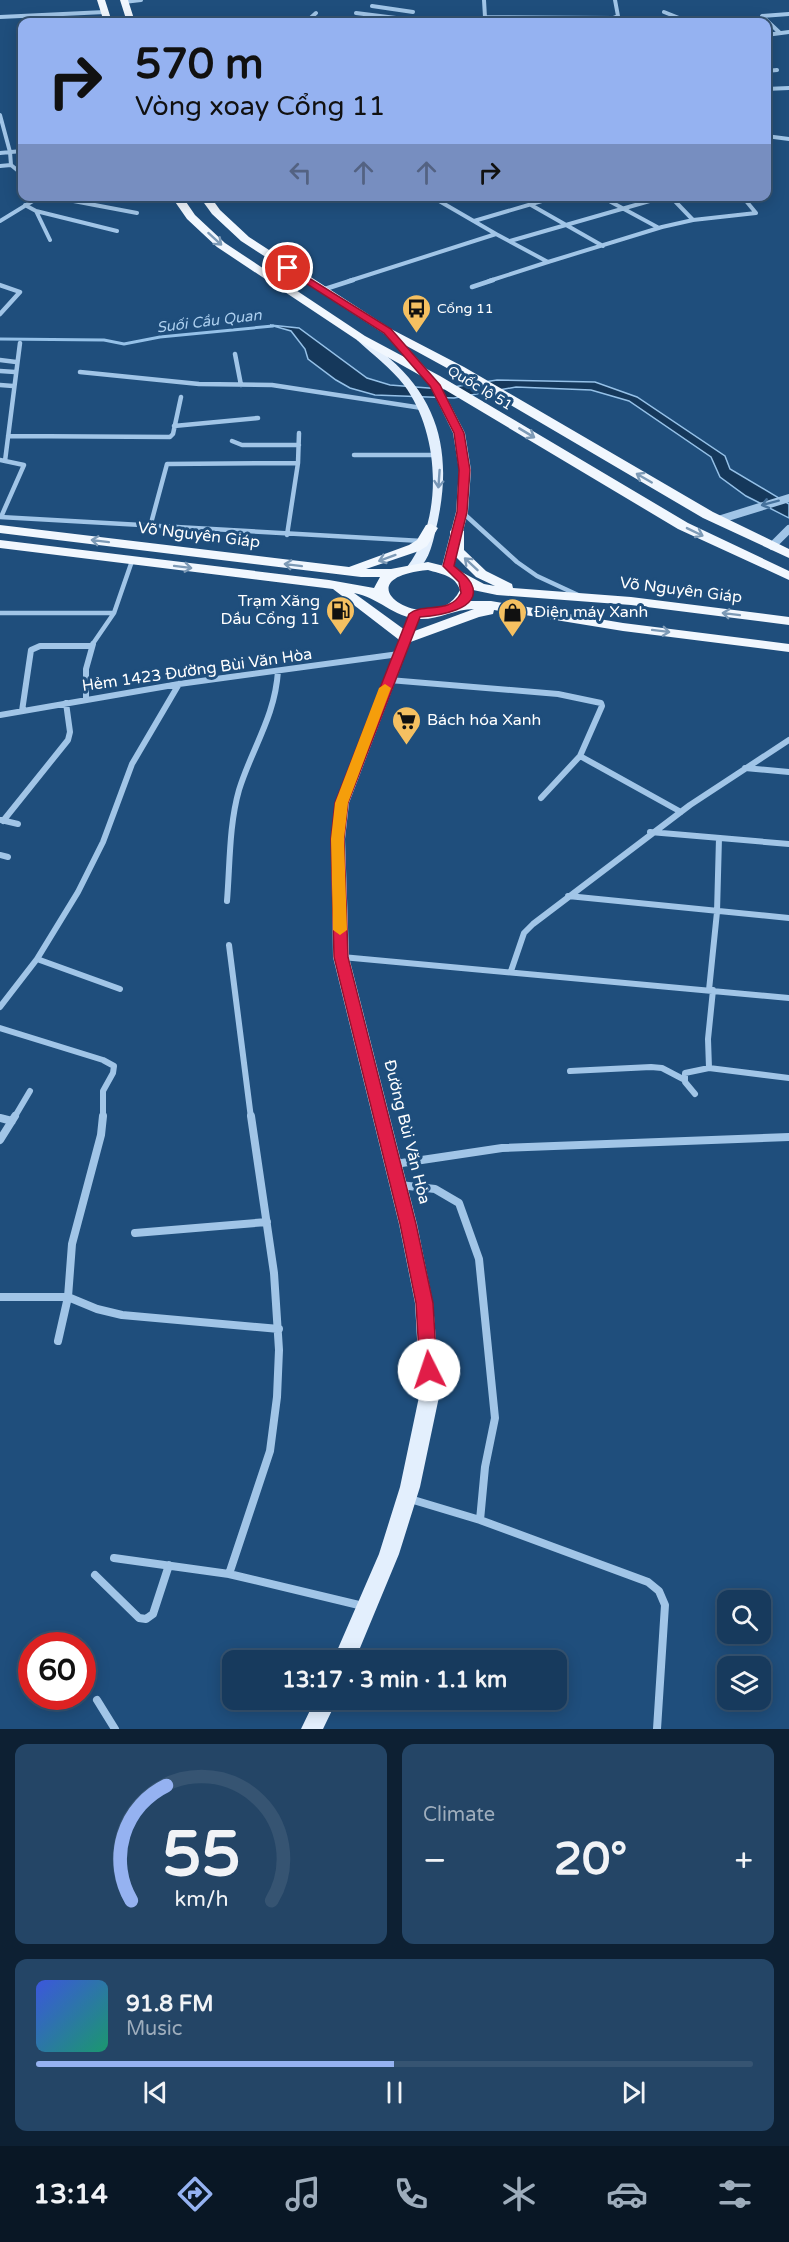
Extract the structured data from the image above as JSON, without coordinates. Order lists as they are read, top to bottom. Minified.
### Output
{"streets":{"highway":["Quốc lộ 51","Võ Nguyên Giáp"],"main road":["Đường Bùi Văn Hòa"],"street":["Hẻm 1423 Đường Bùi Văn Hòa"]},"crossings":[["Võ Nguyên Giáp","Đường Bùi Văn Hòa"],["Hẻm 1423 Đường Bùi Văn Hòa","Đường Bùi Văn Hòa"]],"water":["Suối Cầu Quan"],"places":{"bus stop":["Cổng 11"],"fuel station":["Trạm Xăng Dầu Cổng 11"],"shop":["Điện máy Xanh"],"supermarket":["Bách hóa Xanh"]},"page":{"turn":["570 m","Vòng xoay Cổng 11"],"limit":"60","trip":"13:17 · 3 min · 1.1 km","tile":"Climate","heat":["−","20°","+"],"song":["91.8 FM","Music"],"tabs":"13:14","gauge":["55","km/h"]}}
